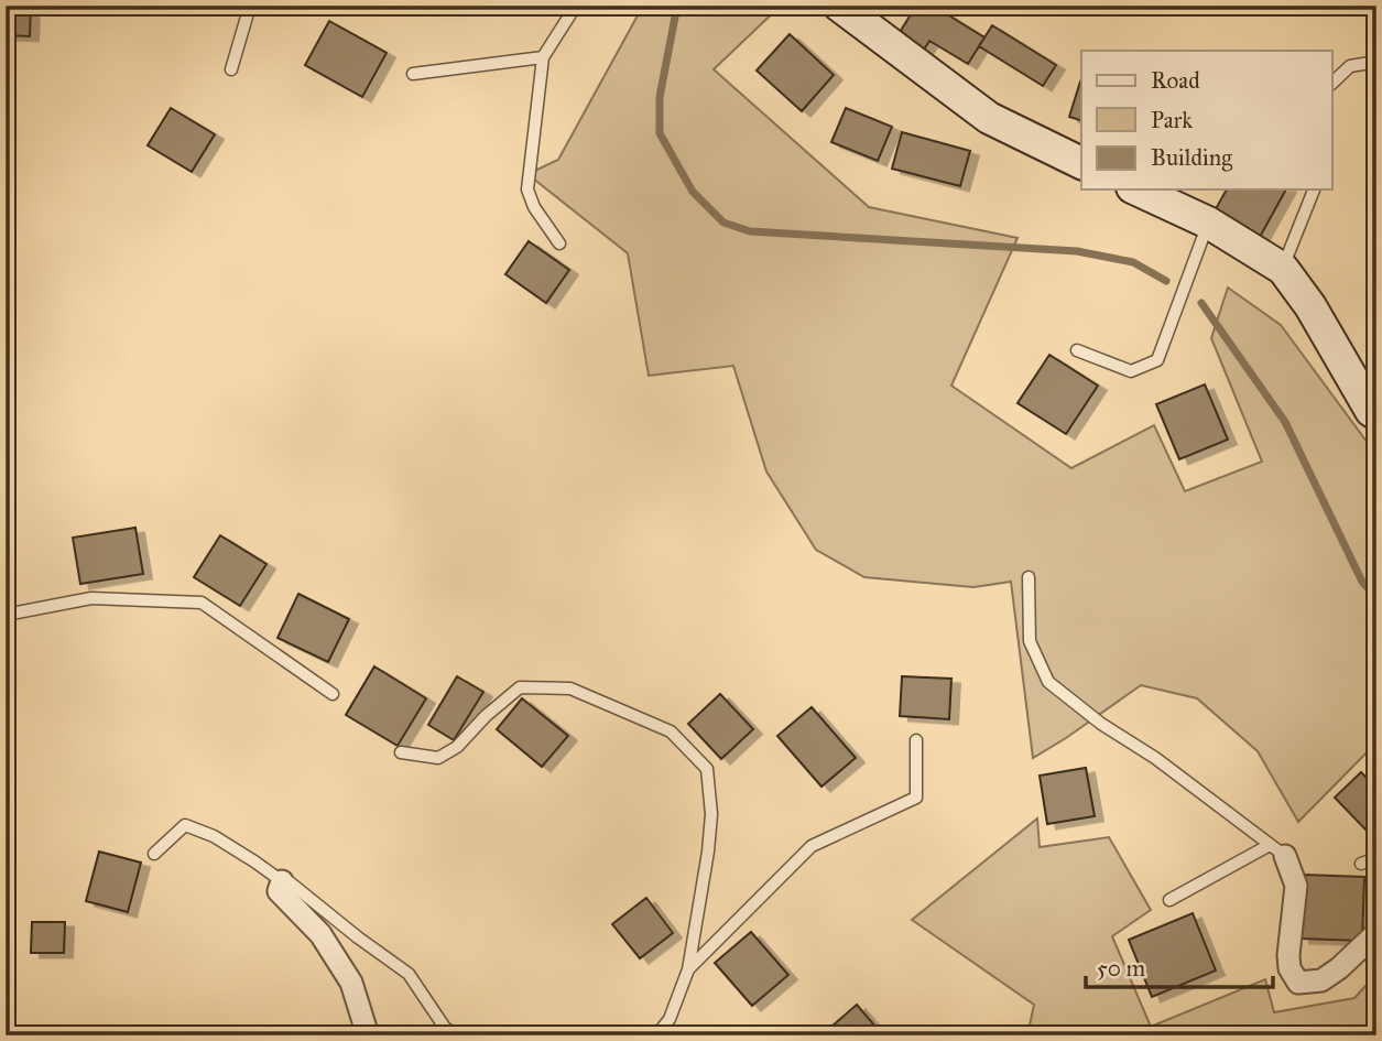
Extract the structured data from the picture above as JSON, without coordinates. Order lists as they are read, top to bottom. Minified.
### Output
{"legend":["Road","Park","Building"],"scale_bar":"50 m"}
